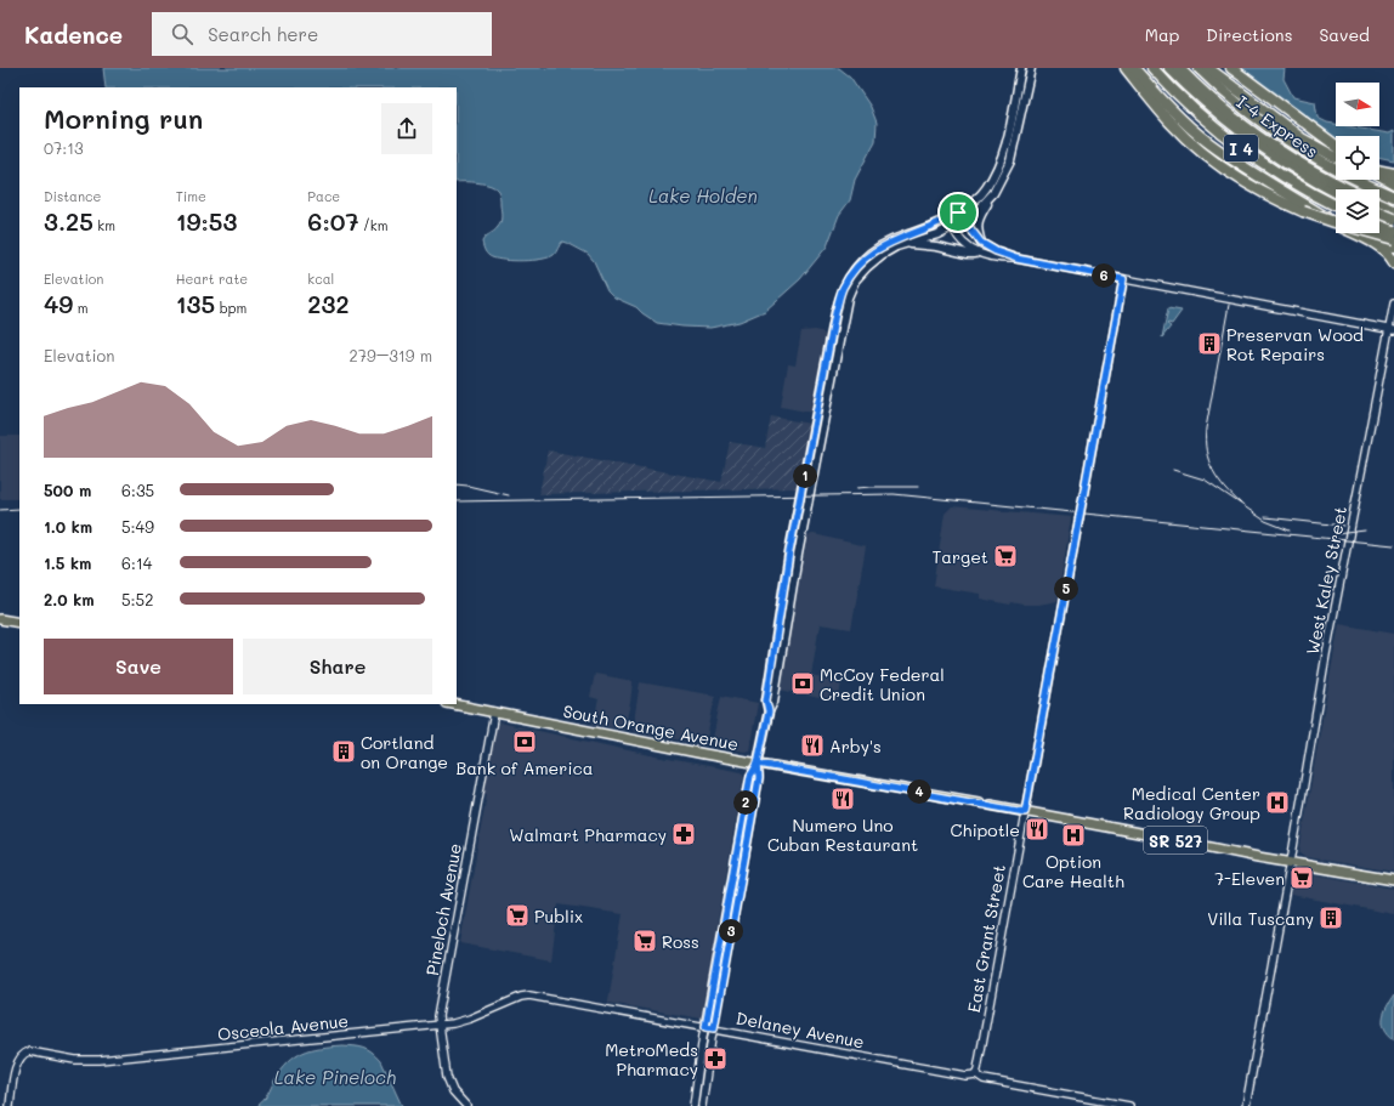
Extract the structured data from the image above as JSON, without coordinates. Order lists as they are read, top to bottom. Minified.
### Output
{"streets":{"highway":["I-4 Express","I 4"],"main road":["South Orange Avenue","SR 527"],"street":["West Kaley Street","Pineloch Avenue","East Grant Street","Osceola Avenue","Delaney Avenue"]},"crossings":[["West Kaley Street","South Orange Avenue"],["South Orange Avenue","Pineloch Avenue"],["South Orange Avenue","East Grant Street"],["Pineloch Avenue","Osceola Avenue"],["East Grant Street","Delaney Avenue"],["Osceola Avenue","Delaney Avenue"]],"water":["Lake Holden","Lake Pineloch"],"places":{"building":["Preservan Wood Rot Repairs","Cortland on Orange","Villa Tuscany"],"supermarket":["Target","7-Eleven","Publix","Ross"],"bank":["McCoy Federal Credit Union","Bank of America"],"restaurant":["Arby's","Numero Uno Cuban Restaurant","Chipotle"],"hospital":["Medical Center Radiology Group","Option Care Health"],"pharmacy":["Walmart Pharmacy","MetroMeds Pharmacy"]},"north":"right","page":{"header":"Kadence","search":"Search here","nav":["Map","Directions","Saved"],"heading":["Morning run","07:13"],"stats":[["Distance","3.25 km"],["Time","19:53"],["Pace","6:07 /km"],["Elevation","49 m"],["Heart rate","135 bpm"],["kcal","232"]],"pins":["6","1","5","4","2","3"],"chart":["Elevation","279–319 m"],"list":[{"name":"500 m","note":"6:35"},{"name":"1.0 km","note":"5:49"},{"name":"1.5 km","note":"6:14"},{"name":"2.0 km","note":"5:52"}],"buttons":["Save","Share"]}}
